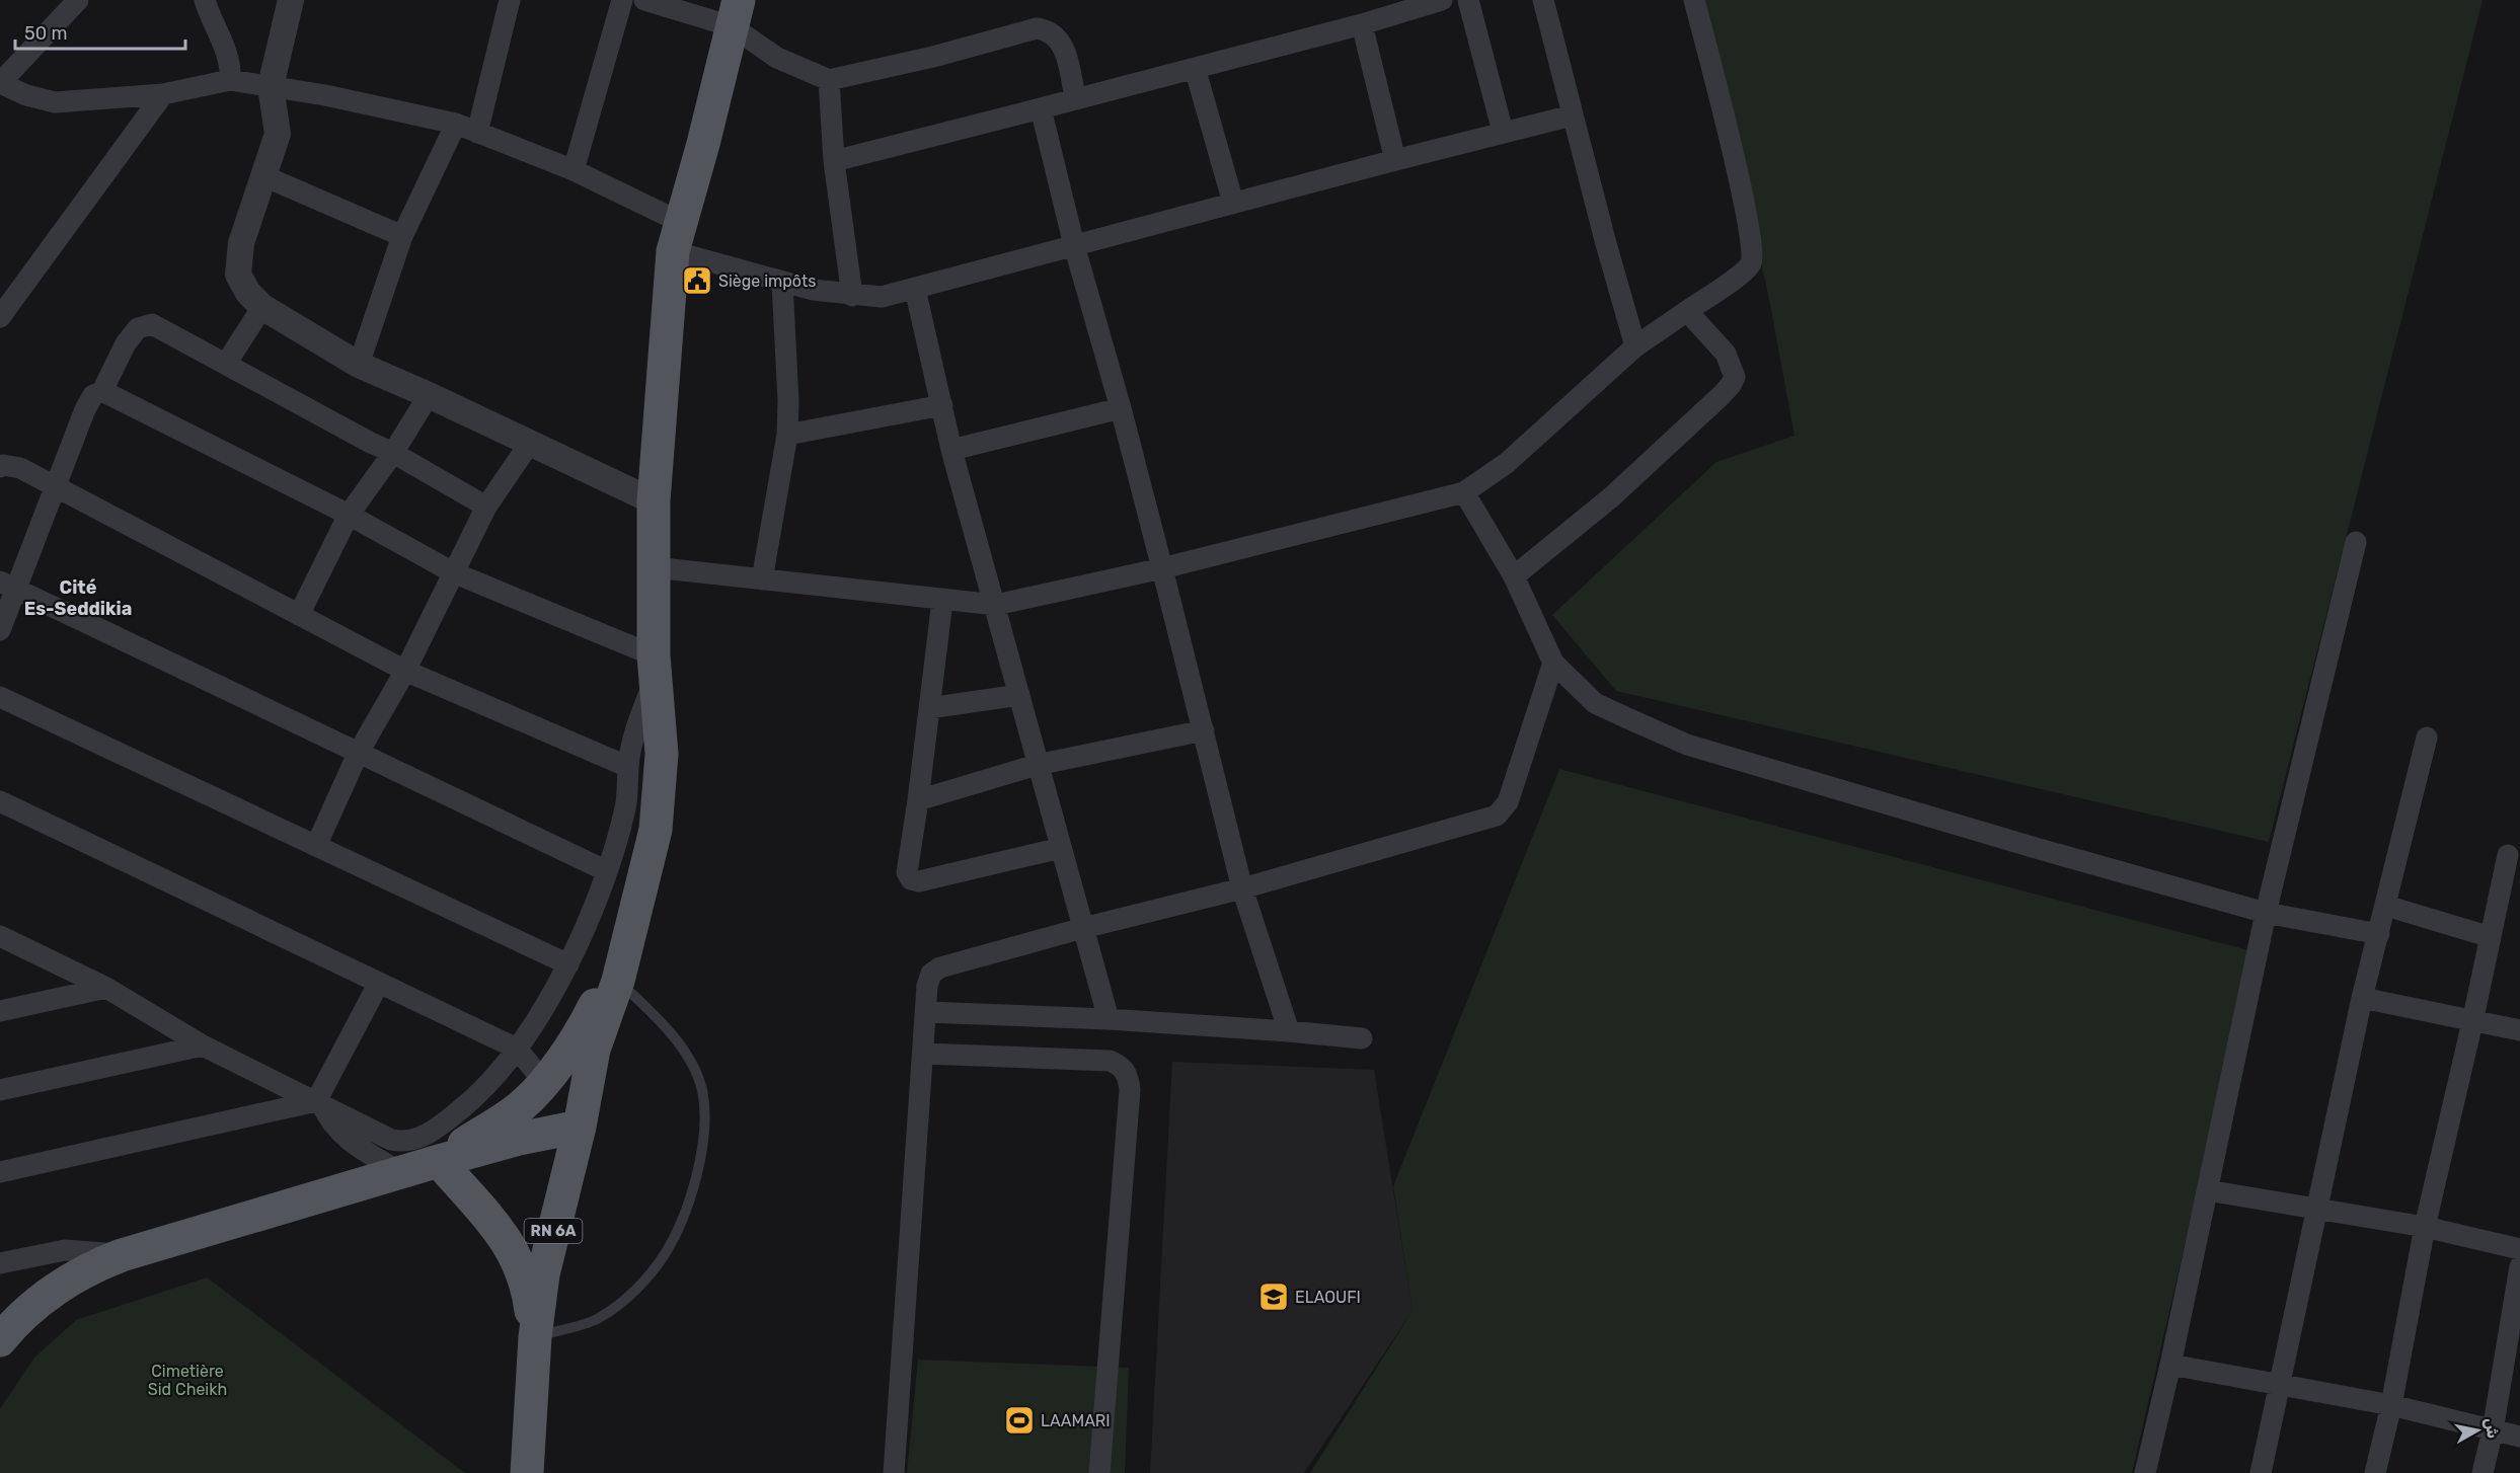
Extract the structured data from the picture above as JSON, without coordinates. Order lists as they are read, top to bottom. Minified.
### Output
{"streets":{"main road":["RN 6A"]},"districts":["Cité Es-Seddikia"],"parks":["Cimetière Sid Cheikh"],"places":{"public building":["Siège impôts"],"school or university":["ELAOUFI"],"sports":["LAAMARI"]},"scale_bar":"50 m","north":"right"}
